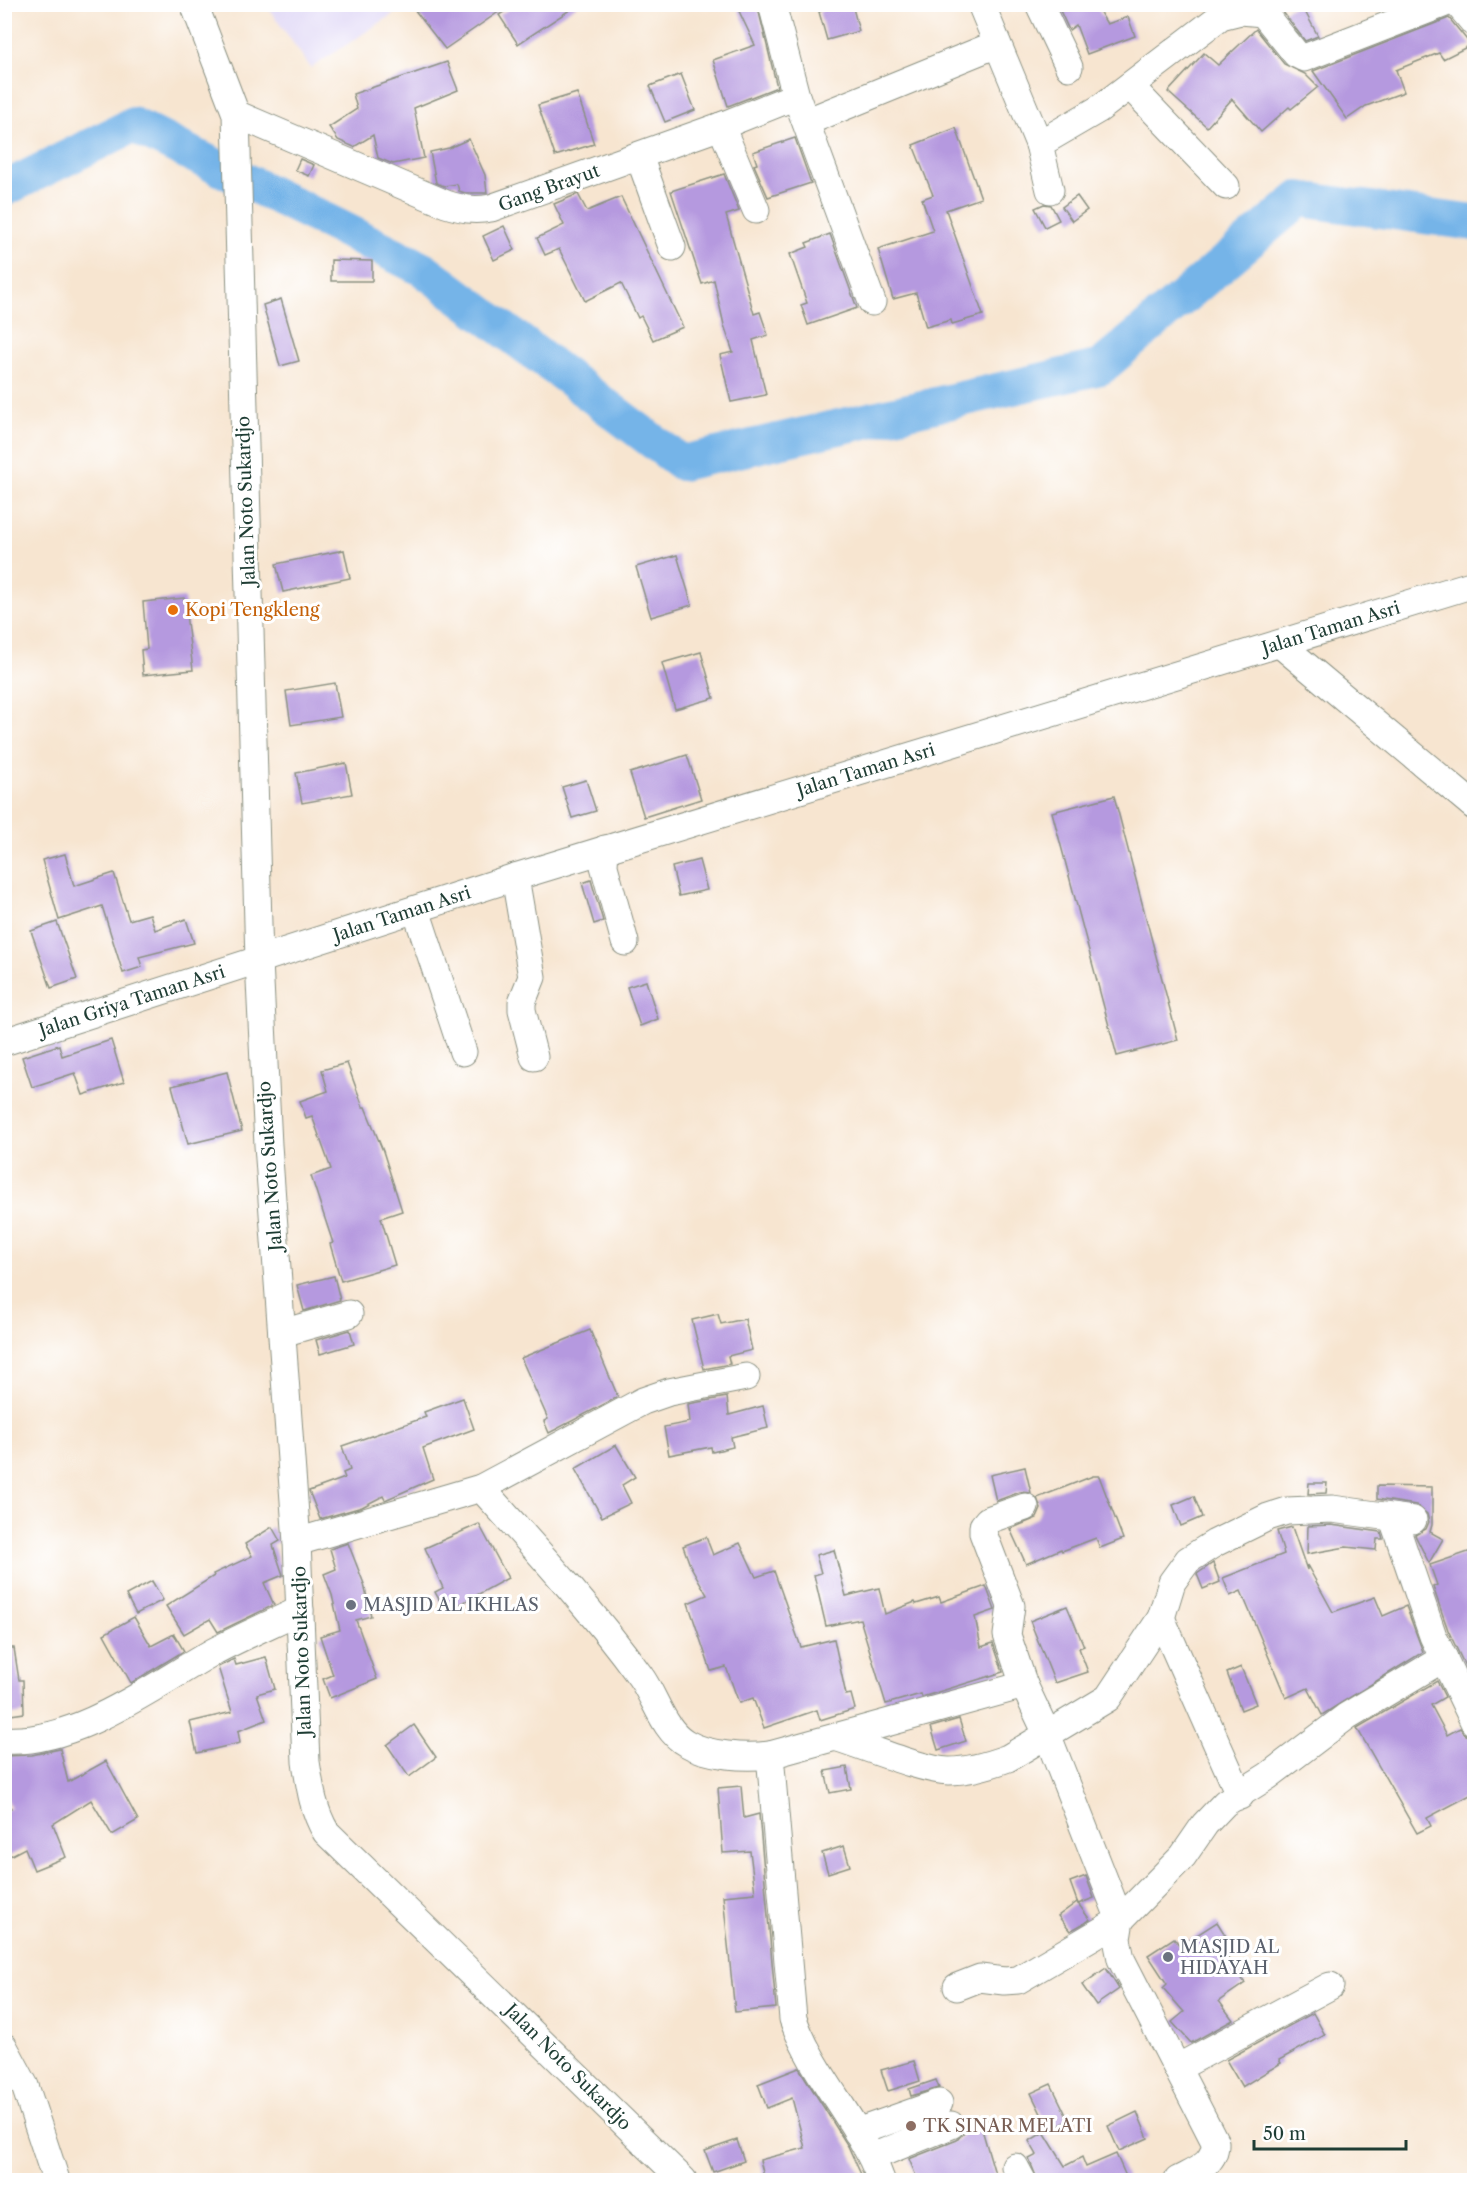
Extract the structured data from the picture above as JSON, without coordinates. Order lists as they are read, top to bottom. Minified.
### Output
{"streets":{"street":["Gang Brayut","Jalan Noto Sukardjo","Jalan Taman Asri","Jalan Griya Taman Asri"]},"crossings":[["Gang Brayut","Jalan Noto Sukardjo"],["Jalan Noto Sukardjo","Jalan Taman Asri"],["Jalan Noto Sukardjo","Jalan Griya Taman Asri"],["Jalan Taman Asri","Jalan Griya Taman Asri"]],"places":["Kopi Tengkleng","MASJID AL IKHLAS","MASJID AL HIDAYAH","TK SINAR MELATI"],"scale_bar":"50 m"}
